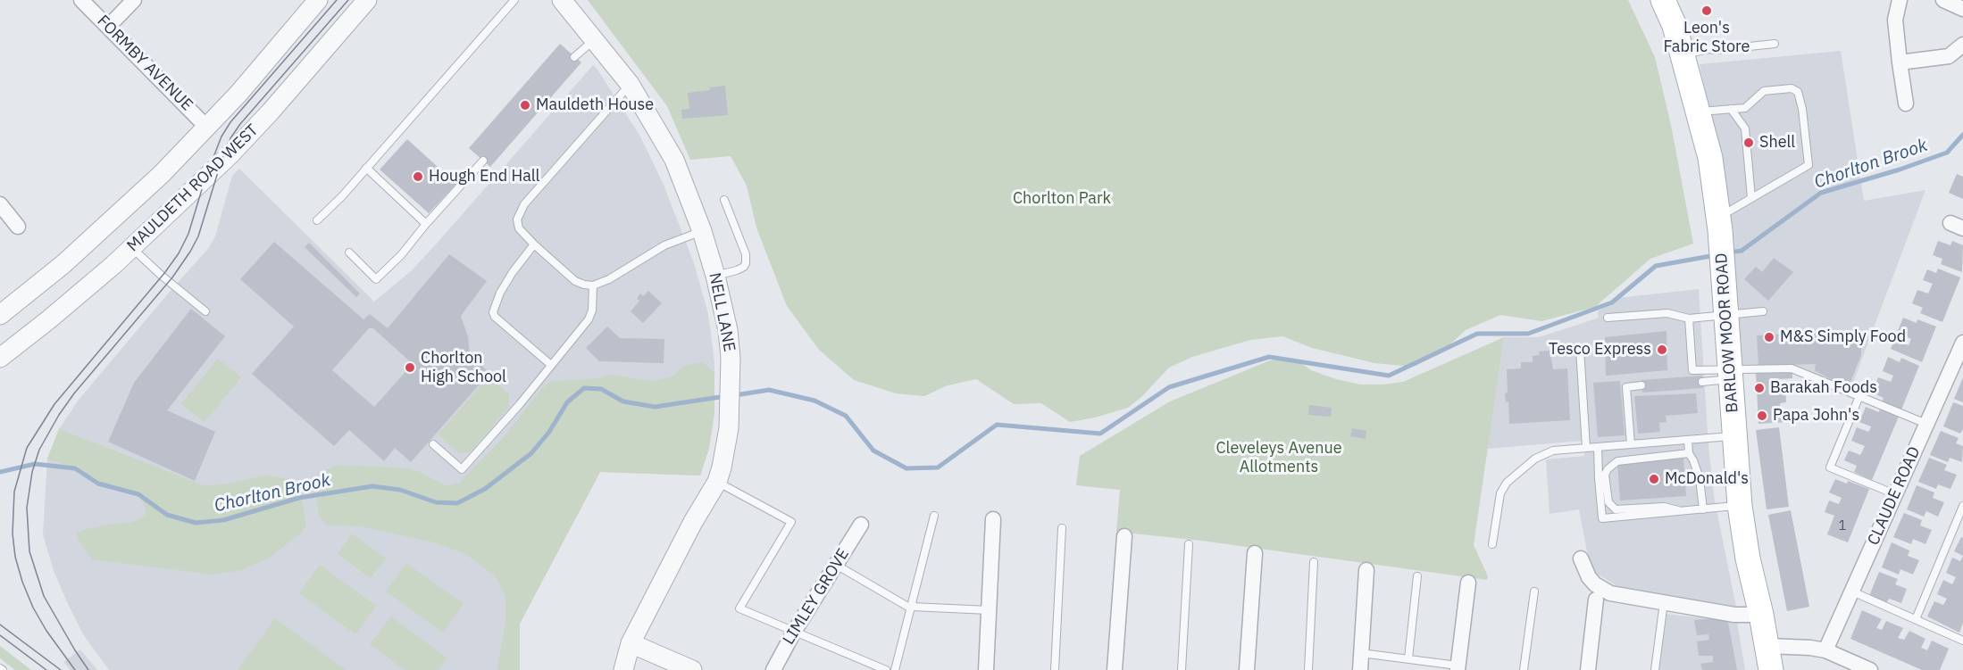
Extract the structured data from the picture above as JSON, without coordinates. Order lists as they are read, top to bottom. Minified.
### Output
{"streets":{"main road":["BARLOW MOOR ROAD"],"street":["FORMBY AVENUE","MAULDETH ROAD WEST","NELL LANE","CLAUDE ROAD","LIMLEY GROVE"]},"crossings":[["FORMBY AVENUE","MAULDETH ROAD WEST"]],"water":["Chorlton Brook"],"parks":["Chorlton Park","Cleveleys Avenue Allotments"],"places":["Leon's Fabric Store","Mauldeth House","Shell","Hough End Hall","M&S Simply Food","Tesco Express","Chorlton High School","Barakah Foods","Papa John's","McDonald's"],"house_numbers":["1"]}
